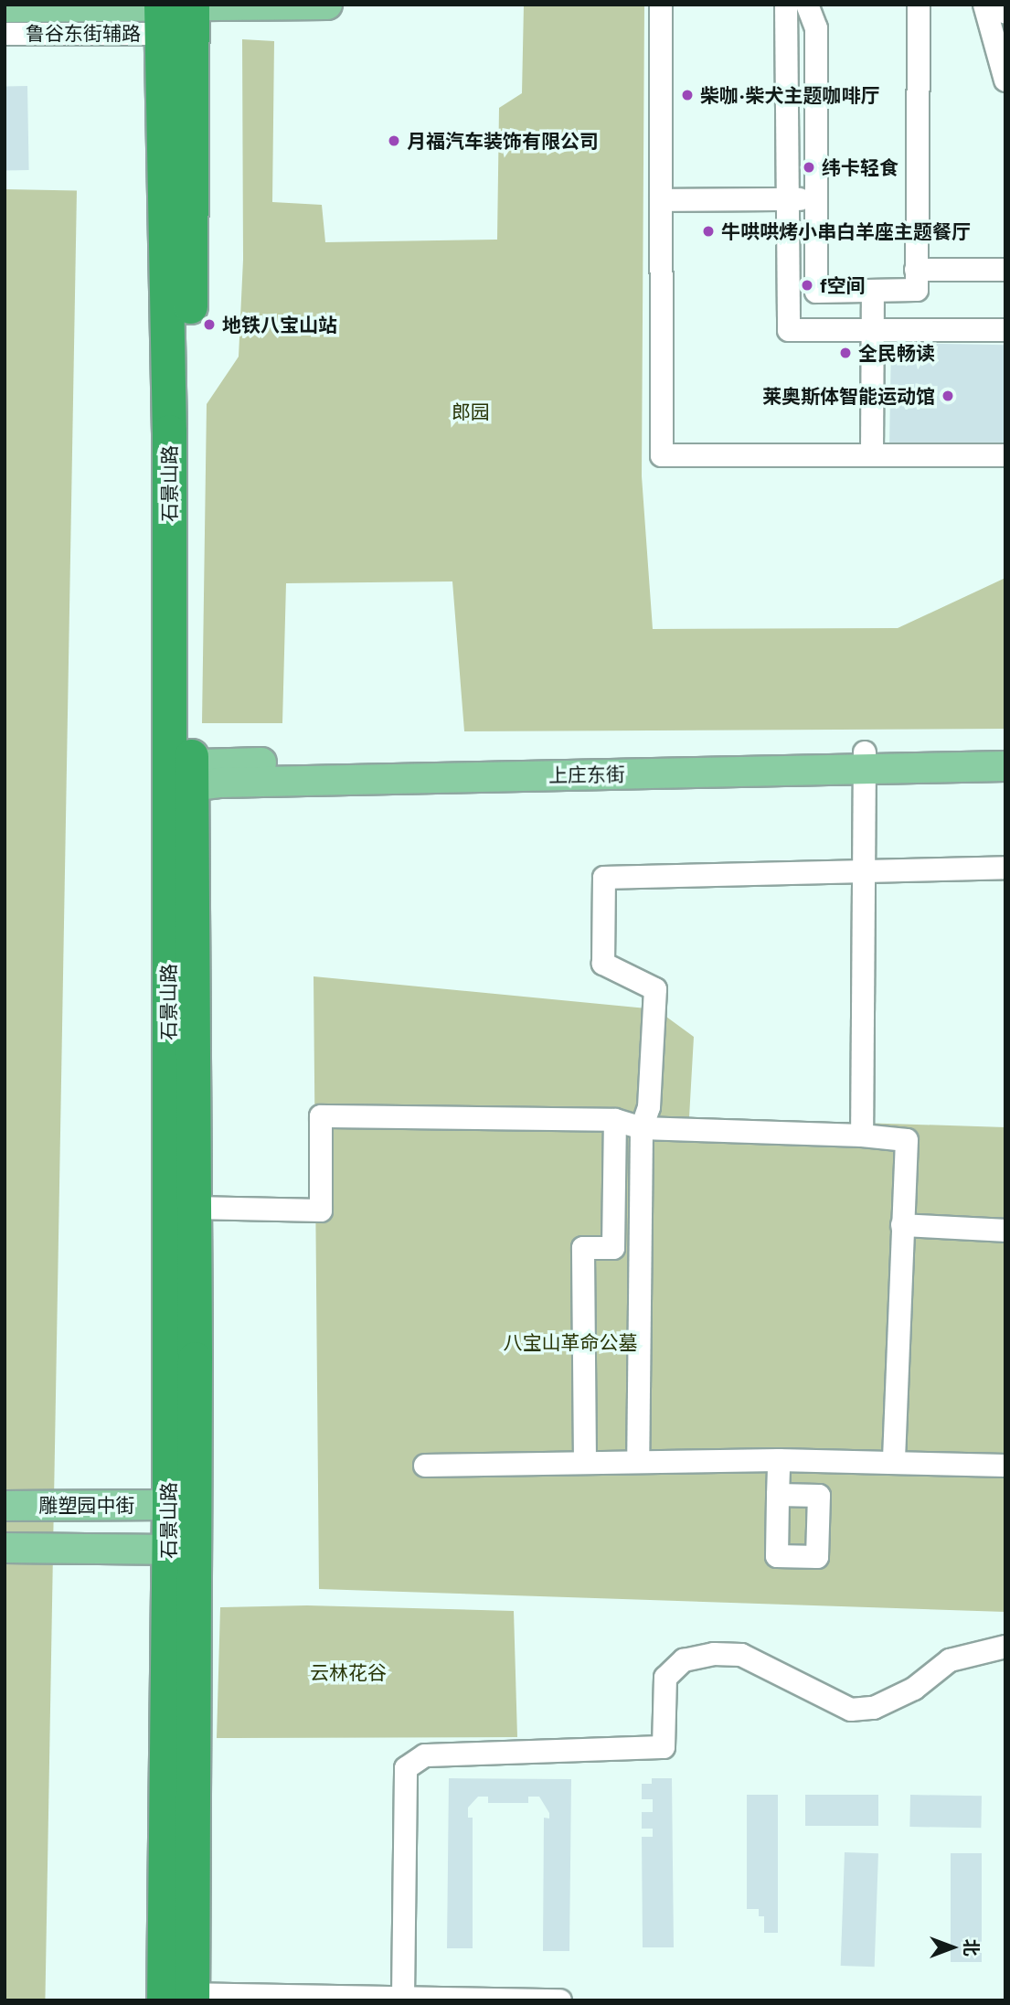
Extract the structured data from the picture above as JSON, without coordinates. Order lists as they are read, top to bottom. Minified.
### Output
{"streets":{"highway":["石景山路"],"main road":["上庄东街","雕塑园中街"],"street":["鲁谷东街辅路"]},"crossings":[["鲁谷东街辅路","石景山路"],["石景山路","上庄东街"],["石景山路","雕塑园中街"]],"parks":["郎园","八宝山革命公墓","云林花谷"],"places":["柴咖·柴犬主题咖啡厅","月福汽车装饰有限公司","纬卡轻食","牛哄哄烤小串白羊座主题餐厅","f空间","地铁八宝山站","全民畅读","莱奥斯体智能运动馆"],"north":"right"}
